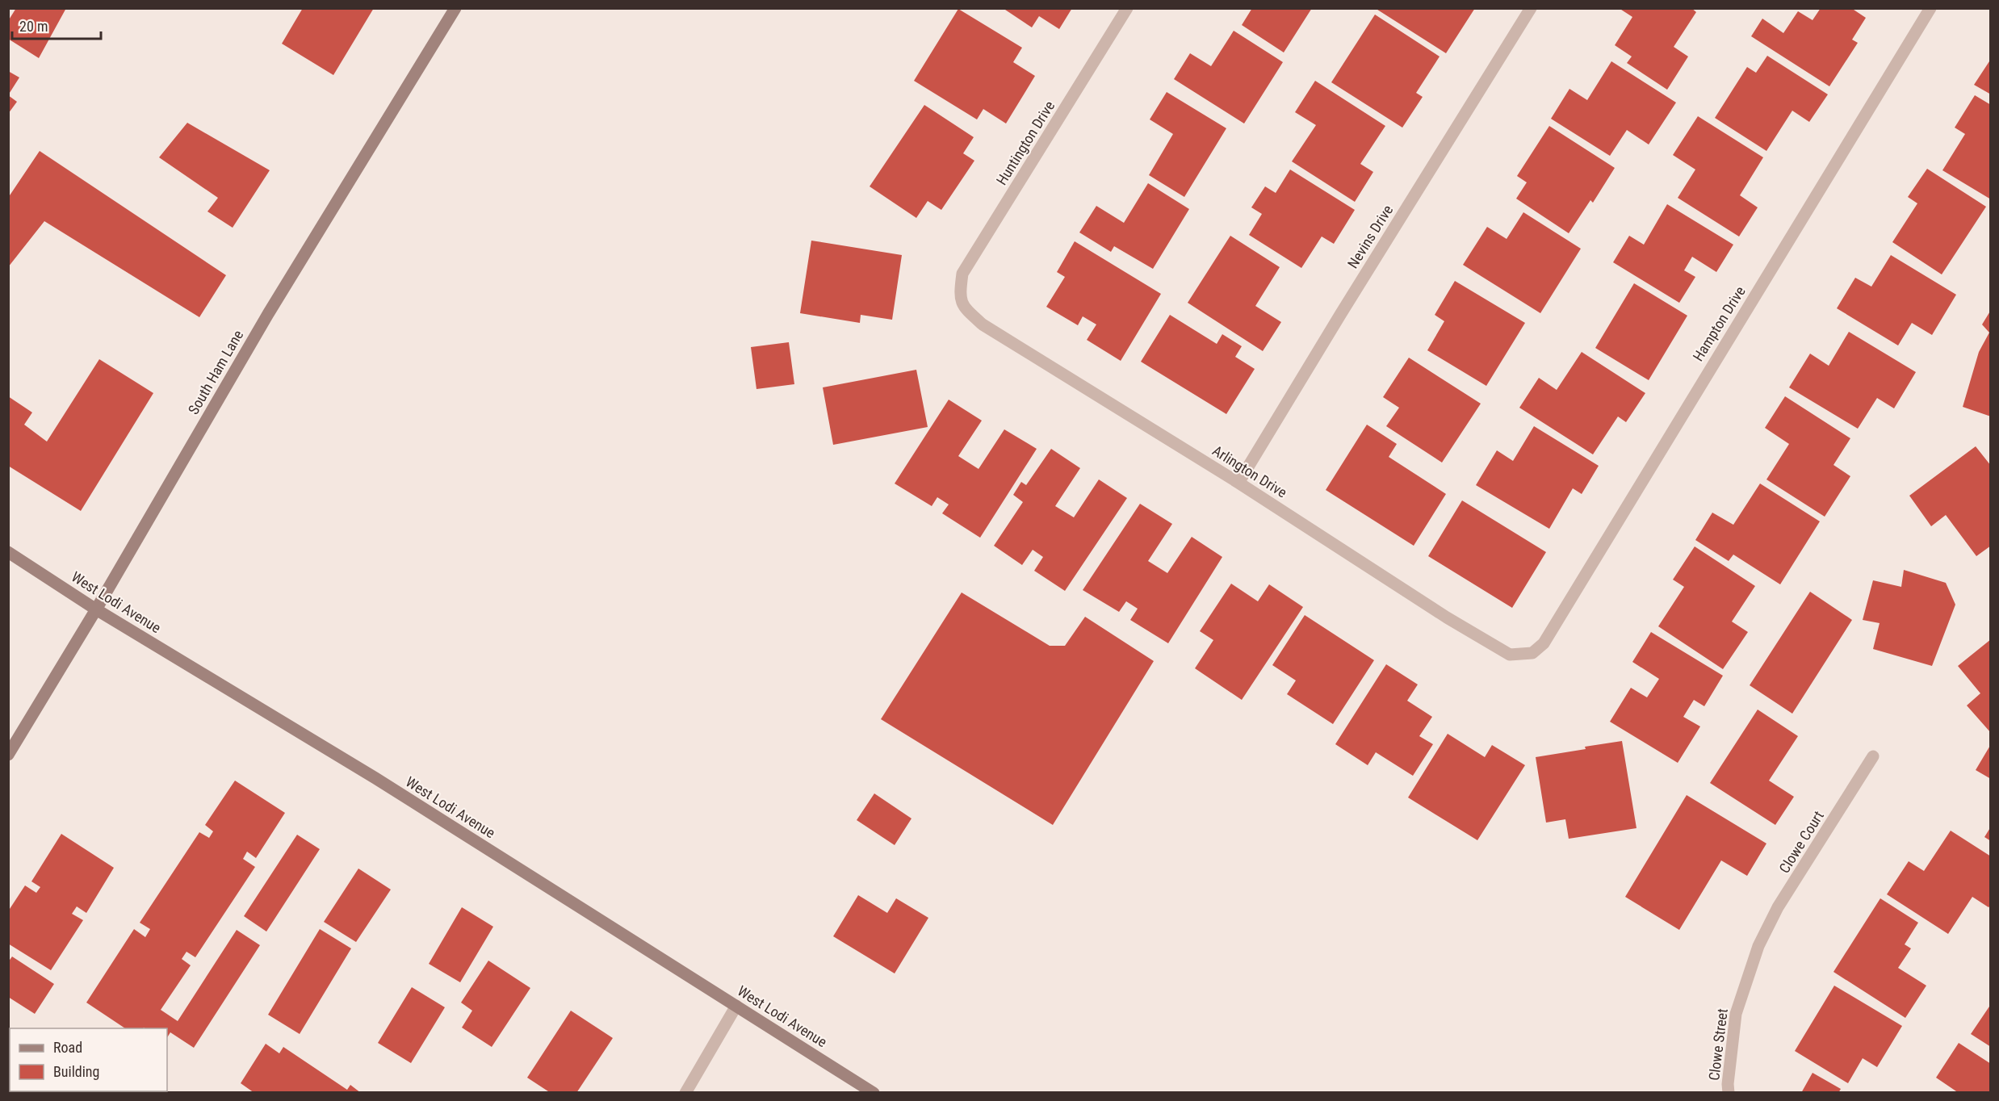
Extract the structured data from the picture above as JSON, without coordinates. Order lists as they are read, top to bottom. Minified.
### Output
{"streets":{"main road":["South Ham Lane","West Lodi Avenue"],"street":["Huntington Drive","Nevins Drive","Hampton Drive","Arlington Drive","Clowe Court","Clowe Street"]},"crossings":[["Huntington Drive","Arlington Drive"],["Nevins Drive","Arlington Drive"],["Hampton Drive","Arlington Drive"],["South Ham Lane","West Lodi Avenue"],["Clowe Court","Clowe Street"]],"legend":["Road","Building"],"scale_bar":"20 m"}
